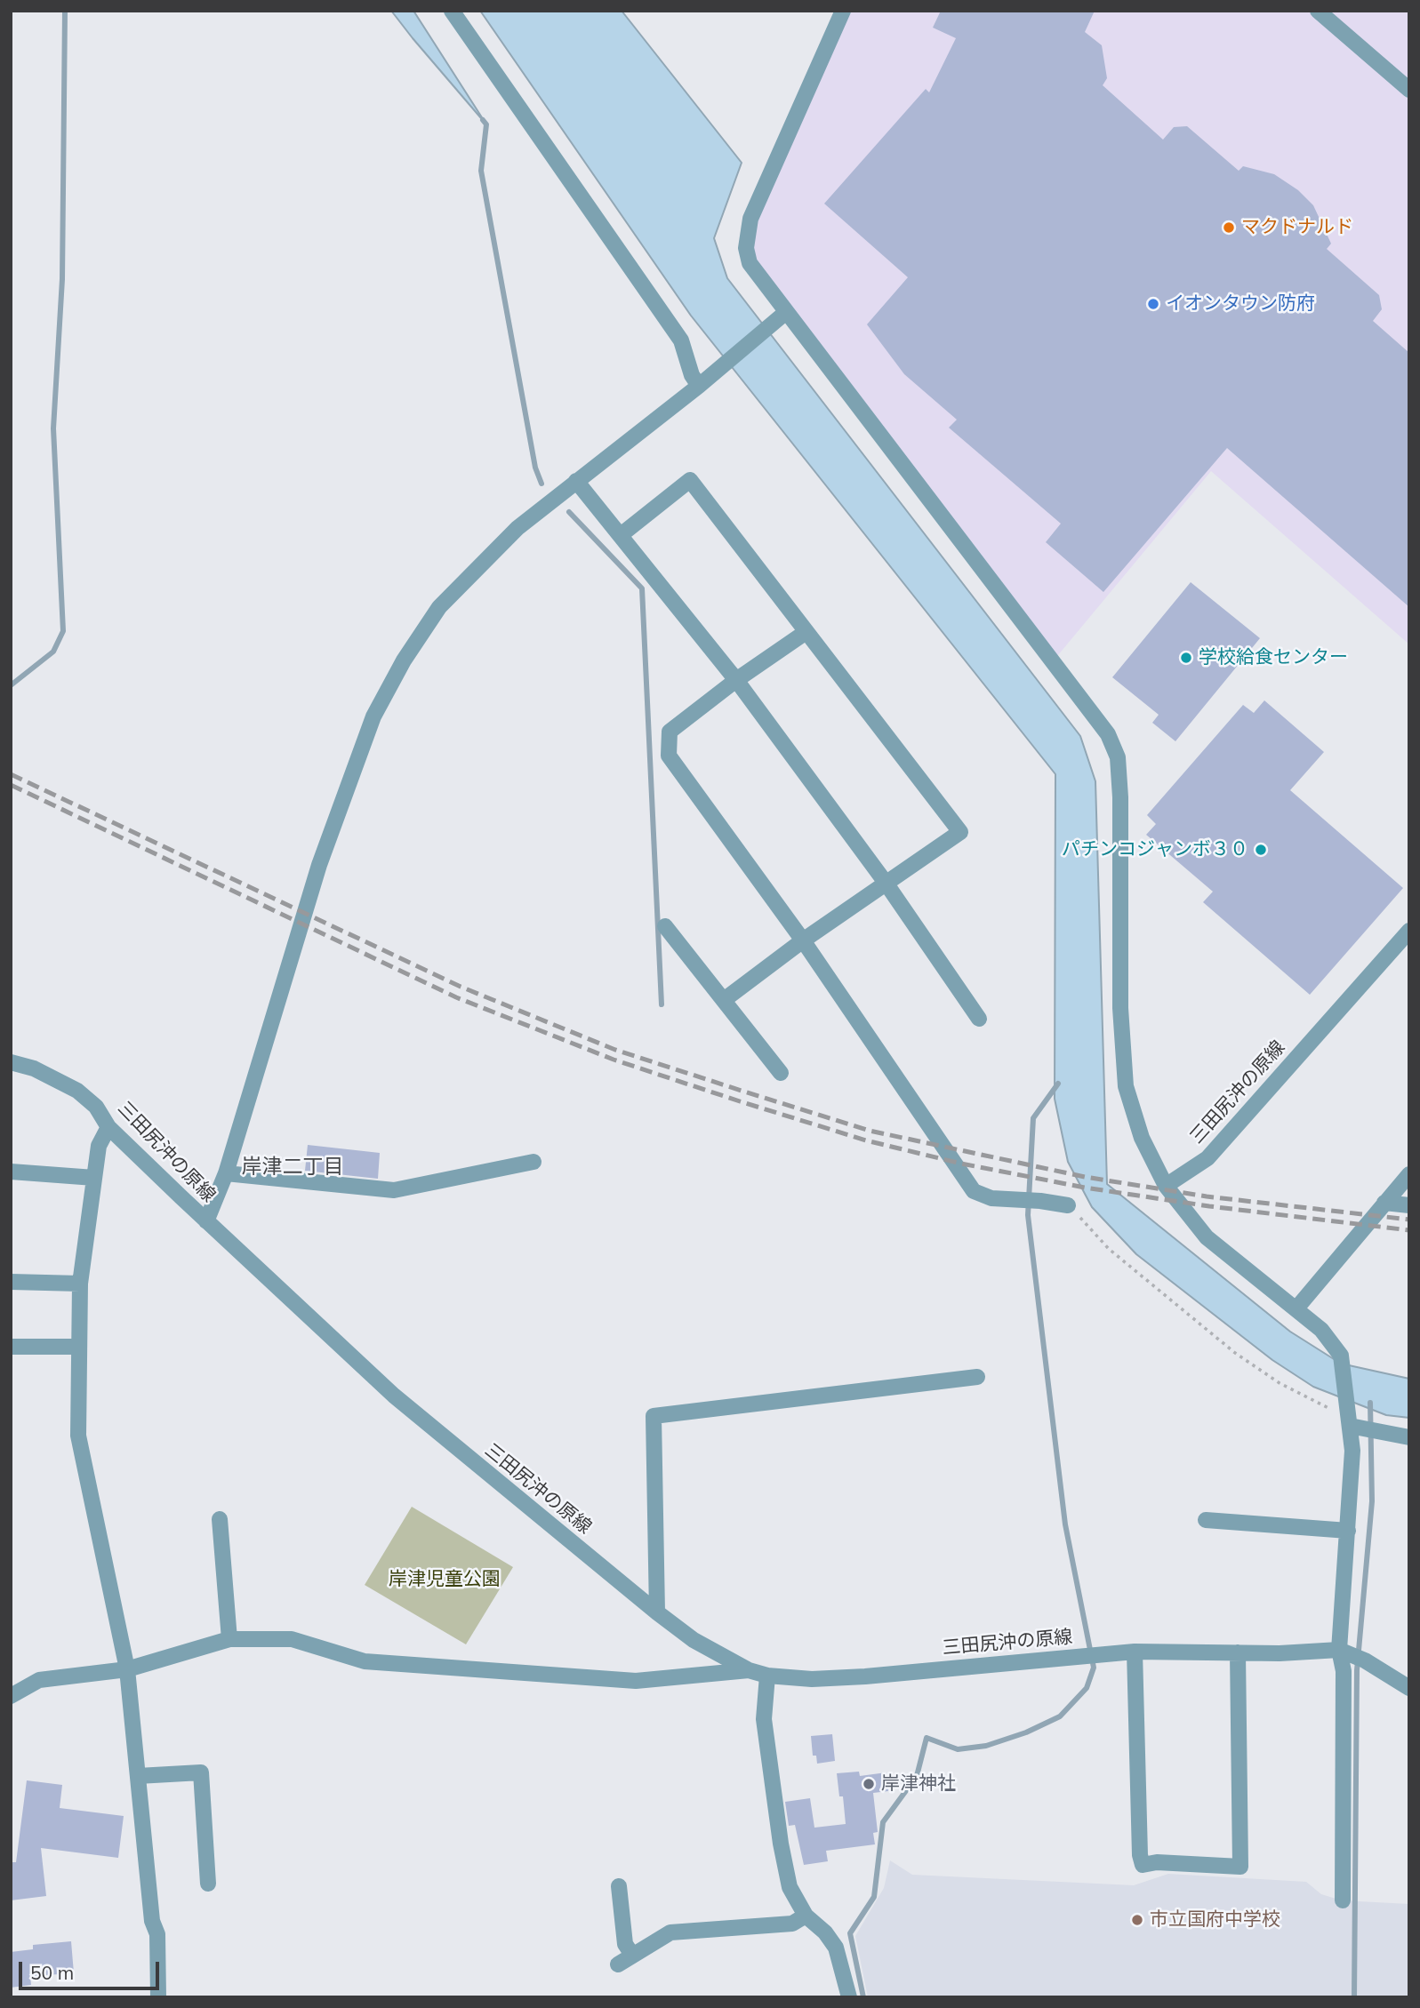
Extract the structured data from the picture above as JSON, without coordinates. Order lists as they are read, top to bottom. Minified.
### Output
{"streets":{"street":["三田尻沖の原線"]},"districts":["岸津二丁目"],"parks":["岸津児童公園"],"places":["マクドナルド","イオンタウン防府","学校給食センター","パチンコジャンボ３０","岸津神社","市立国府中学校"],"scale_bar":"50 m"}
